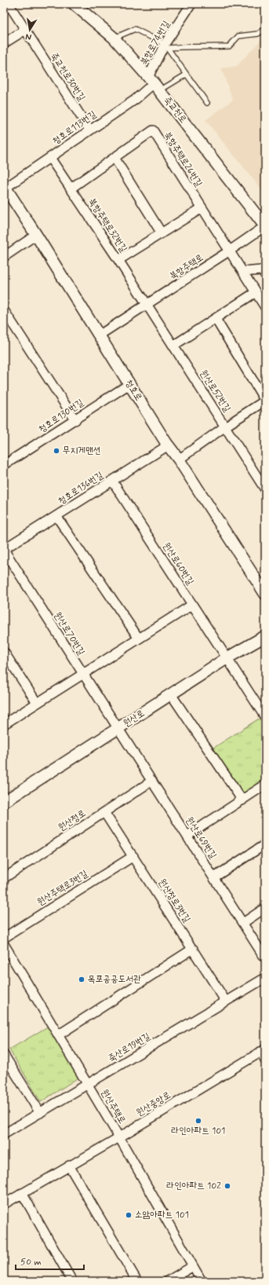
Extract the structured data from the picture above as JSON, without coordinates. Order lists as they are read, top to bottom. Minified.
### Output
{"streets":{"street":["북항로74번길","죽교천로30번길","죽교천로","청호로113번길","북항주택로26번길","북항주택로32번길","북항주택로","청호로","원산로52번길","청호로130번길","청호로136번길","원산로60번길","원산로70번길","원산로","원산정로","원산로69번길","원산주택로3번길","원산정로3번길","죽산로19번길","원산중앙로","원산주택로"]},"crossings":[["북항로74번길","죽교천로"],["북항로74번길","청호로113번길"],["죽교천로30번길","청호로113번길"],["죽교천로","청호로113번길"],["죽교천로","북항주택로"],["청호로113번길","북항주택로32번길"],["청호로113번길","청호로"],["북항주택로26번길","북항주택로32번길"],["북항주택로26번길","북항주택로"],["북항주택로32번길","북항주택로"],["북항주택로32번길","원산로52번길"],["북항주택로","청호로"],["북항주택로","원산로52번길"],["청호로","청호로130번길"],["청호로","청호로136번길"],["청호로136번길","원산로60번길"],["청호로136번길","원산로70번길"],["원산로60번길","원산로"],["원산로70번길","원산로"],["원산로70번길","원산로69번길"],["원산로","원산로69번길"],["원산정로","원산로69번길"],["원산정로","원산정로3번길"],["원산주택로3번길","원산정로3번길"],["원산정로3번길","죽산로19번길"],["죽산로19번길","원산주택로"],["원산중앙로","원산주택로"]],"places":["무지게맨션","목포공공도서관","라인아파트 101","라인아파트 102","소암아파트 101"],"scale_bar":"50 m","north":"bottom"}
